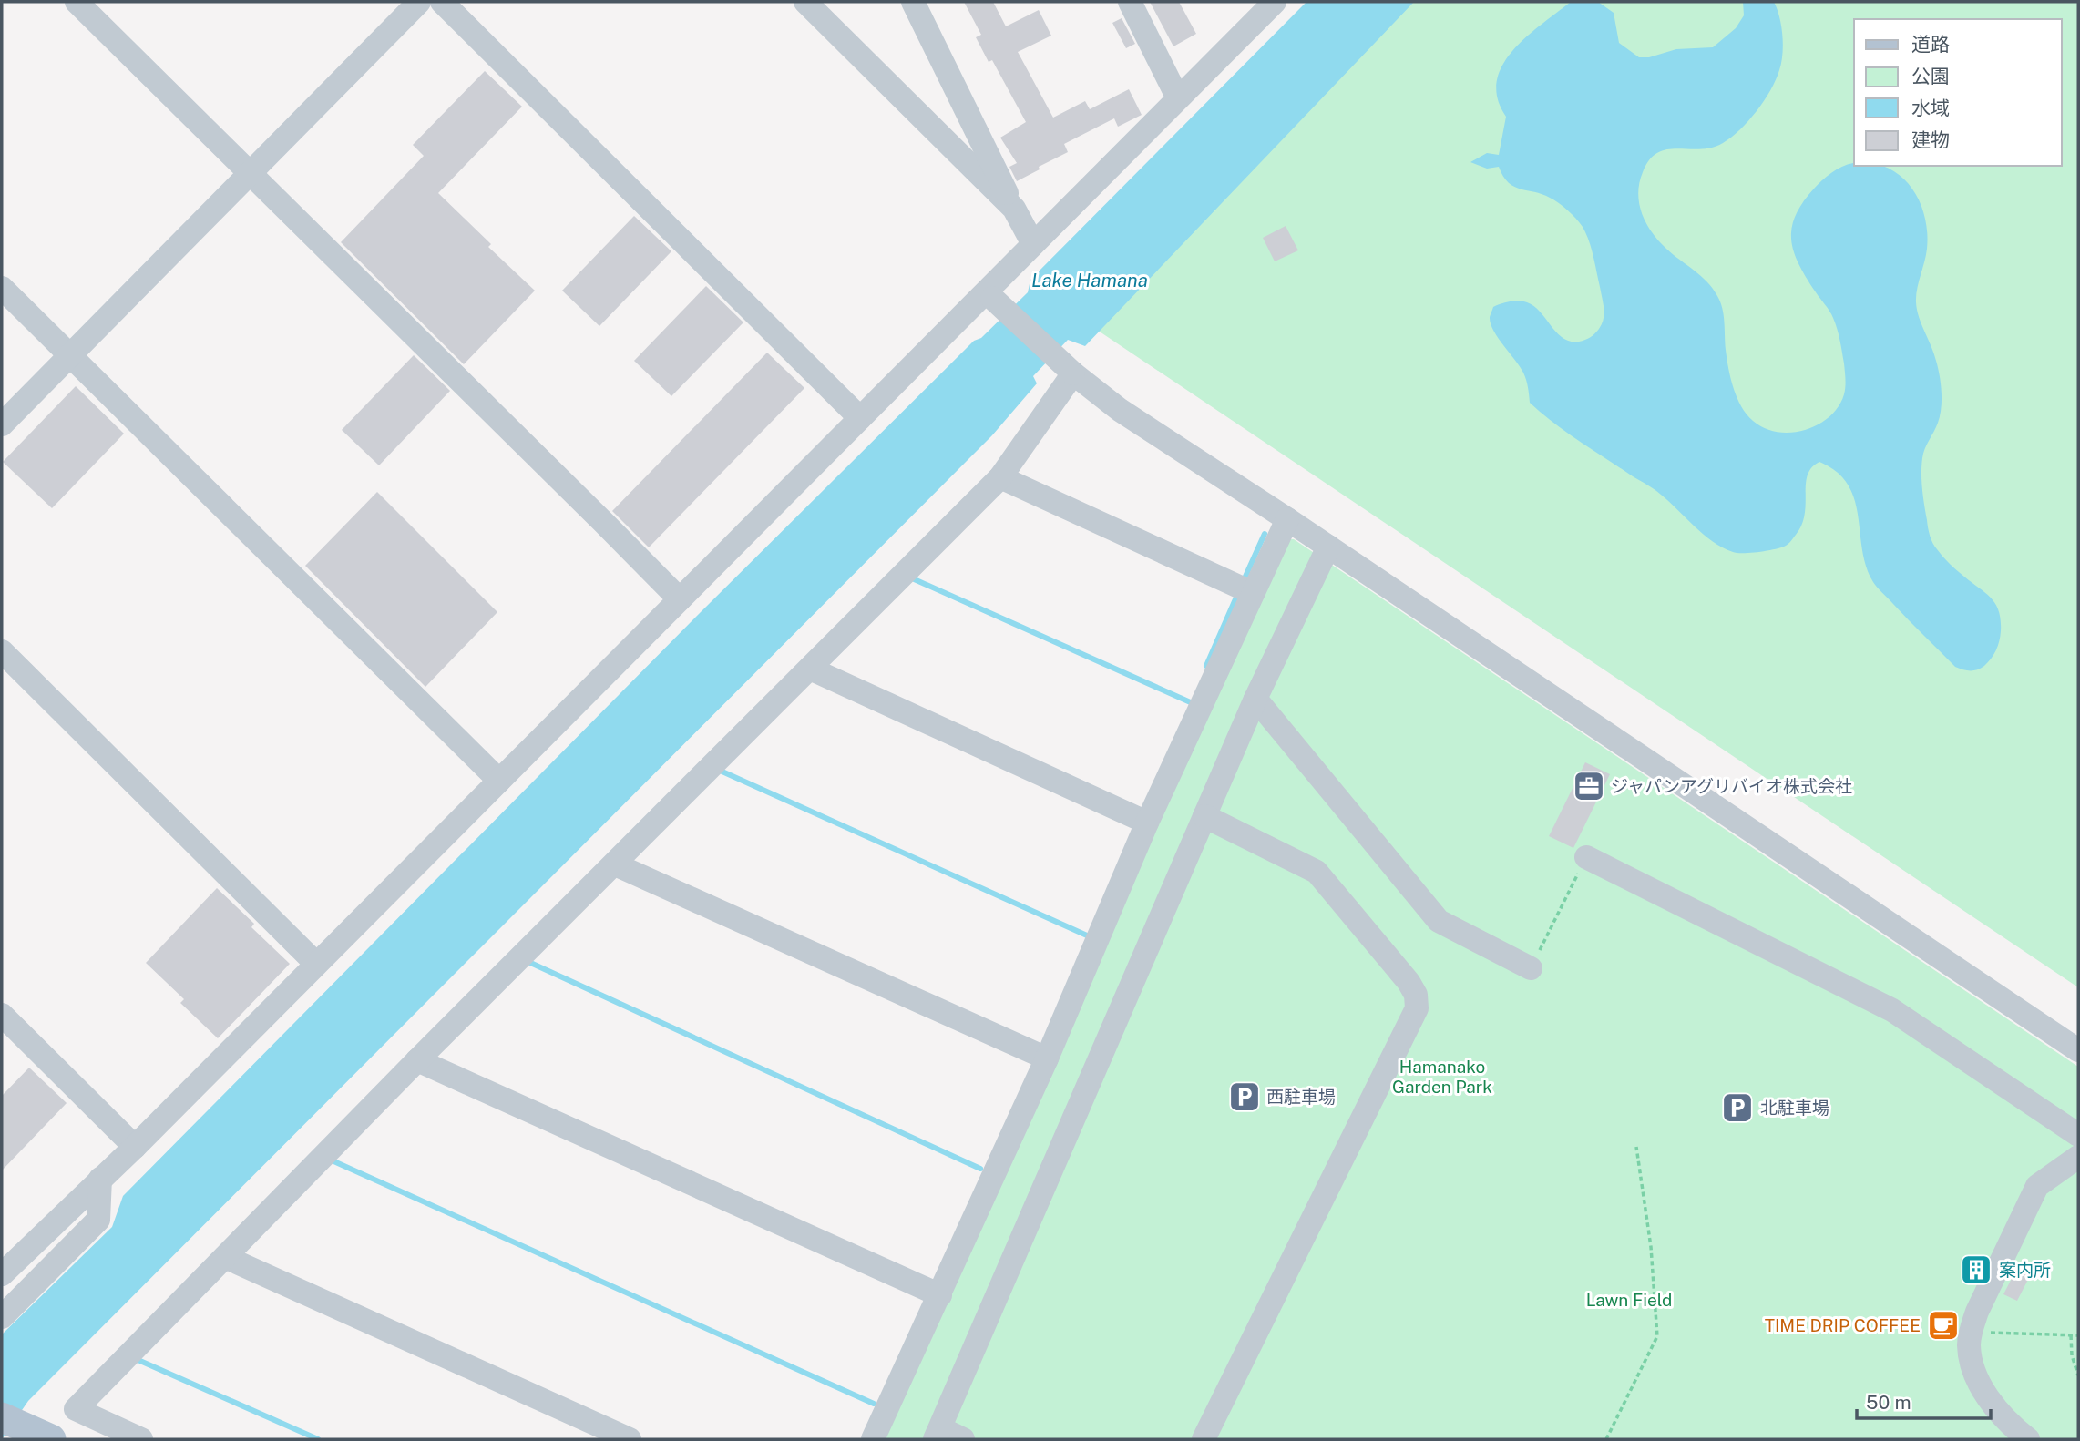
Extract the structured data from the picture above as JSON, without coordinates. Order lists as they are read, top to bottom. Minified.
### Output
{"water":["Lake Hamana"],"parks":["Hamanako Garden Park","Lawn Field"],"places":{"office":["ジャパンアグリバイオ株式会社"],"parking":["西駐車場","北駐車場"],"building":["案内所"],"cafe":["TIME DRIP COFFEE"]},"legend":["道路","公園","水域","建物"],"scale_bar":"50 m"}
